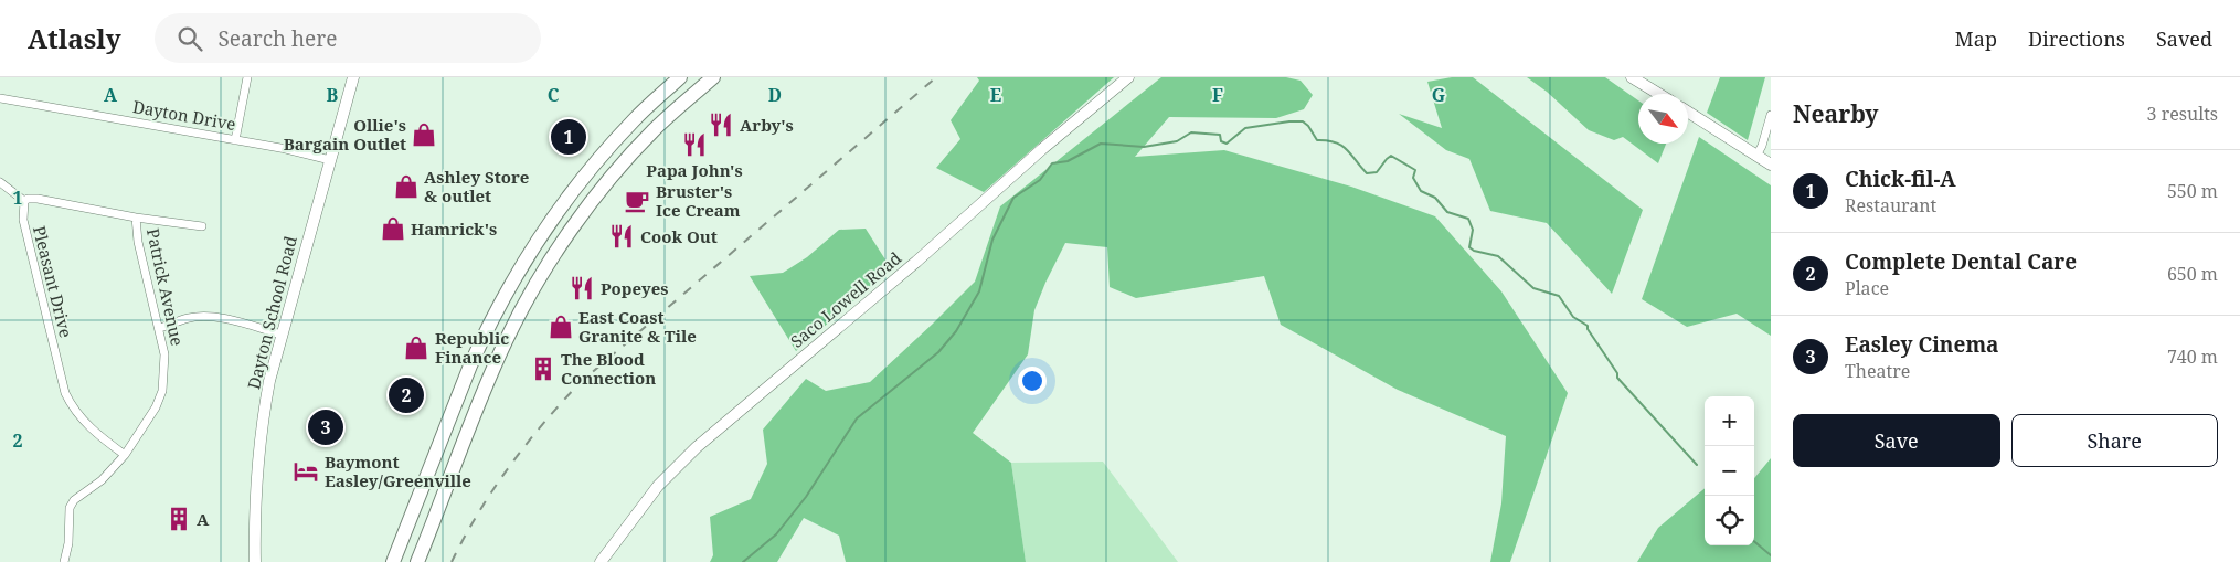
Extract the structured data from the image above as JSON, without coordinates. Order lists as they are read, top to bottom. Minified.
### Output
{"streets":{"street":["Dayton Drive","Pleasant Drive","Patrick Avenue","Saco Lowell Road","Dayton School Road"]},"crossings":[["Dayton Drive","Dayton School Road"],["Pleasant Drive","Patrick Avenue"]],"places":{"restaurant":["Arby's","Papa John's","Cook Out","Popeyes"],"shop":["Ollie's Bargain Outlet","Ashley Store & outlet","Hamrick's","East Coast Granite & Tile","Republic Finance"],"cafe":["Bruster's Ice Cream"],"building":["The Blood Connection","A"],"hotel":["Baymont Easley/Greenville"]},"north":"bottom right","page":{"header":"Atlasly","search":"Search here","nav":["Map","Directions","Saved"],"heading":["Nearby","3 results"],"pins":["1","2","3"],"list":[{"mark":"1","name":"Chick-fil-A","note":"Restaurant","value":"550 m"},{"mark":"2","name":"Complete Dental Care","note":"Place","value":"650 m"},{"mark":"3","name":"Easley Cinema","note":"Theatre","value":"740 m"}],"map_buttons":["+","−"],"buttons":["Save","Share"]},"grid":{"columns":["A","B","C","D","E","F","G"],"rows":["1","2"]}}
